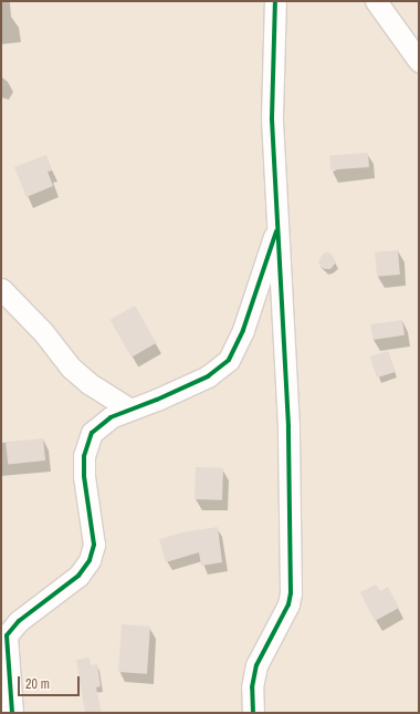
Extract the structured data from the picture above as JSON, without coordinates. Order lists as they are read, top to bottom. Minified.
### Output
{"scale_bar":"20 m"}
